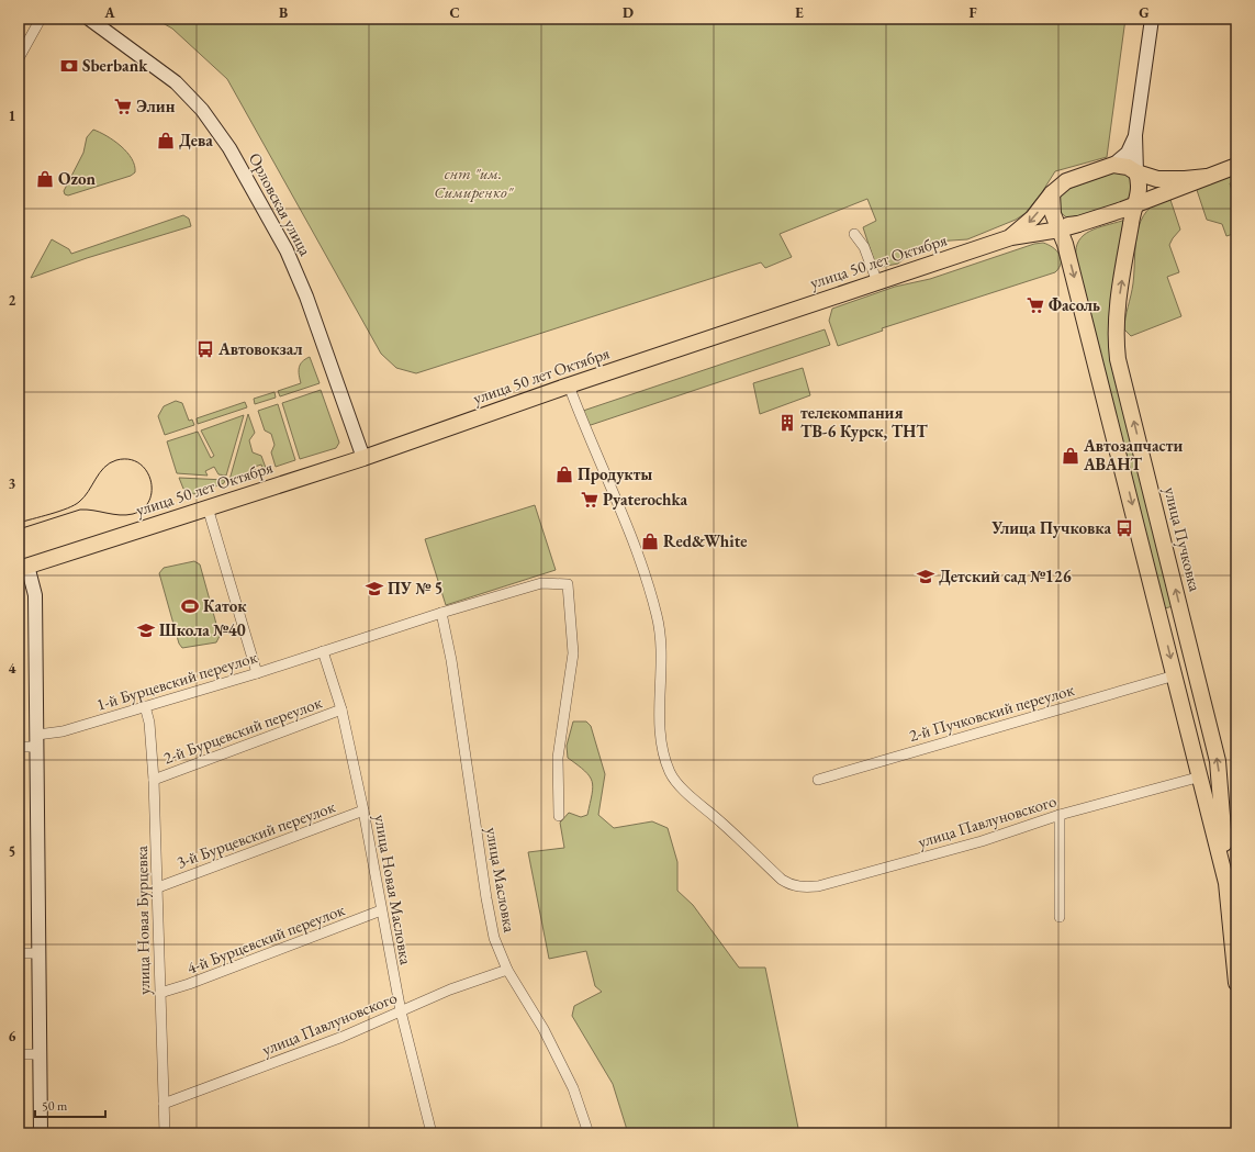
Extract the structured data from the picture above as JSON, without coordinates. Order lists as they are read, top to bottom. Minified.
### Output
{"streets":{"main road":["улица 50 лет Октября","улица Пучковка"],"street":["Орловская улица","1-й Бурцевский переулок","2-й Пучковский переулок","2-й Бурцевский переулок","улица Павлуновского","3-й Бурцевский переулок","улица Масловка","улица Новая Масловка","улица Новая Бурцевка","4-й Бурцевский переулок"]},"crossings":[["Орловская улица","улица 50 лет Октября"],["улица 50 лет Октября","улица Пучковка"],["улица 50 лет Октября","улица Павлуновского"],["улица Пучковка","2-й Пучковский переулок"],["улица Пучковка","улица Павлуновского"],["1-й Бурцевский переулок","улица Масловка"],["1-й Бурцевский переулок","улица Новая Масловка"],["1-й Бурцевский переулок","улица Новая Бурцевка"],["2-й Бурцевский переулок","улица Новая Масловка"],["2-й Бурцевский переулок","улица Новая Бурцевка"],["улица Павлуновского","улица Масловка"],["улица Павлуновского","улица Новая Масловка"],["улица Павлуновского","улица Новая Бурцевка"],["3-й Бурцевский переулок","улица Новая Масловка"],["3-й Бурцевский переулок","улица Новая Бурцевка"],["улица Новая Масловка","4-й Бурцевский переулок"],["улица Новая Бурцевка","4-й Бурцевский переулок"]],"parks":["снт \"им. Симиренко\""],"places":{"bank":["Sberbank"],"supermarket":["Элин","Фасоль","Pyaterochka"],"shop":["Дева","Ozon","Автозапчасти АВАНТ","Продукты","Red&White"],"bus stop":["Автовокзал","Улица Пучковка"],"building":["телекомпания ТВ-6 Курск, ТНТ"],"school or university":["Детский сад №126","ПУ № 5","Школа №40"],"sports":["Каток"]},"scale_bar":"50 m","grid":{"columns":["A","B","C","D","E","F","G"],"rows":["1","2","3","4","5","6"]}}
